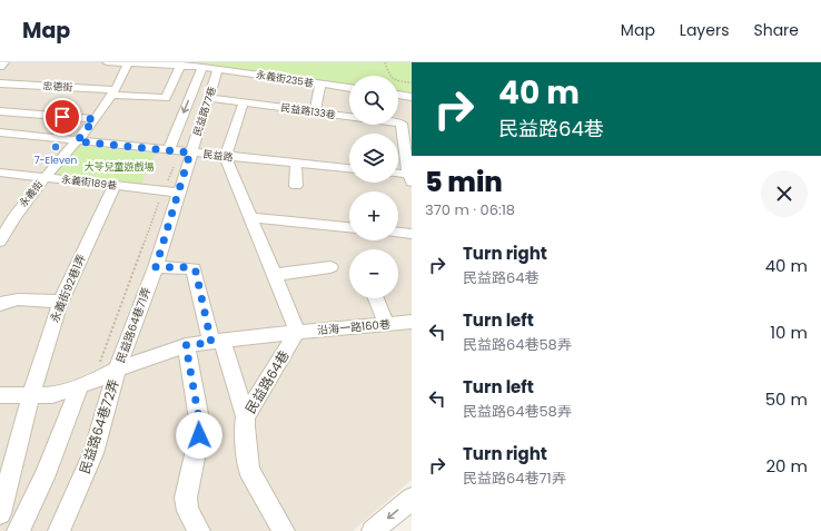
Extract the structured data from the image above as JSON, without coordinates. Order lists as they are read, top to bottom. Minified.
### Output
{"streets":{"street":["永義街235巷","忠德街","民益路77巷","民益路133巷","民益路","永義街189巷","永義街","永義街92巷1弄","民益路64巷71弄","沿海一路160巷","民益路64巷","民益路64巷72弄"]},"crossings":[["永義街235巷","忠德街"],["永義街235巷","民益路77巷"],["永義街235巷","永義街"],["忠德街","永義街"],["民益路77巷","民益路133巷"],["民益路77巷","民益路"],["民益路77巷","民益路64巷71弄"],["民益路","永義街"],["民益路","民益路64巷71弄"],["永義街189巷","永義街"],["永義街189巷","永義街92巷1弄"],["永義街189巷","民益路64巷71弄"],["永義街92巷1弄","民益路64巷"],["民益路64巷71弄","民益路64巷"],["民益路64巷71弄","民益路64巷72弄"],["沿海一路160巷","民益路64巷"],["民益路64巷","民益路64巷72弄"]],"parks":["大苓兒童遊戲場"],"places":["7-Eleven"],"page":{"header":"Map","nav":["Map","Layers","Share"],"turn":["40 m","民益路64巷"],"map_buttons":["+","−"],"heading":["5 min","370 m · 06:18"],"list":[{"name":"Turn right","note":"民益路64巷","value":"40 m"},{"name":"Turn left","note":"民益路64巷58弄","value":"10 m"},{"name":"Turn left","note":"民益路64巷58弄","value":"50 m"},{"name":"Turn right","note":"民益路64巷71弄","value":"20 m"}]}}
